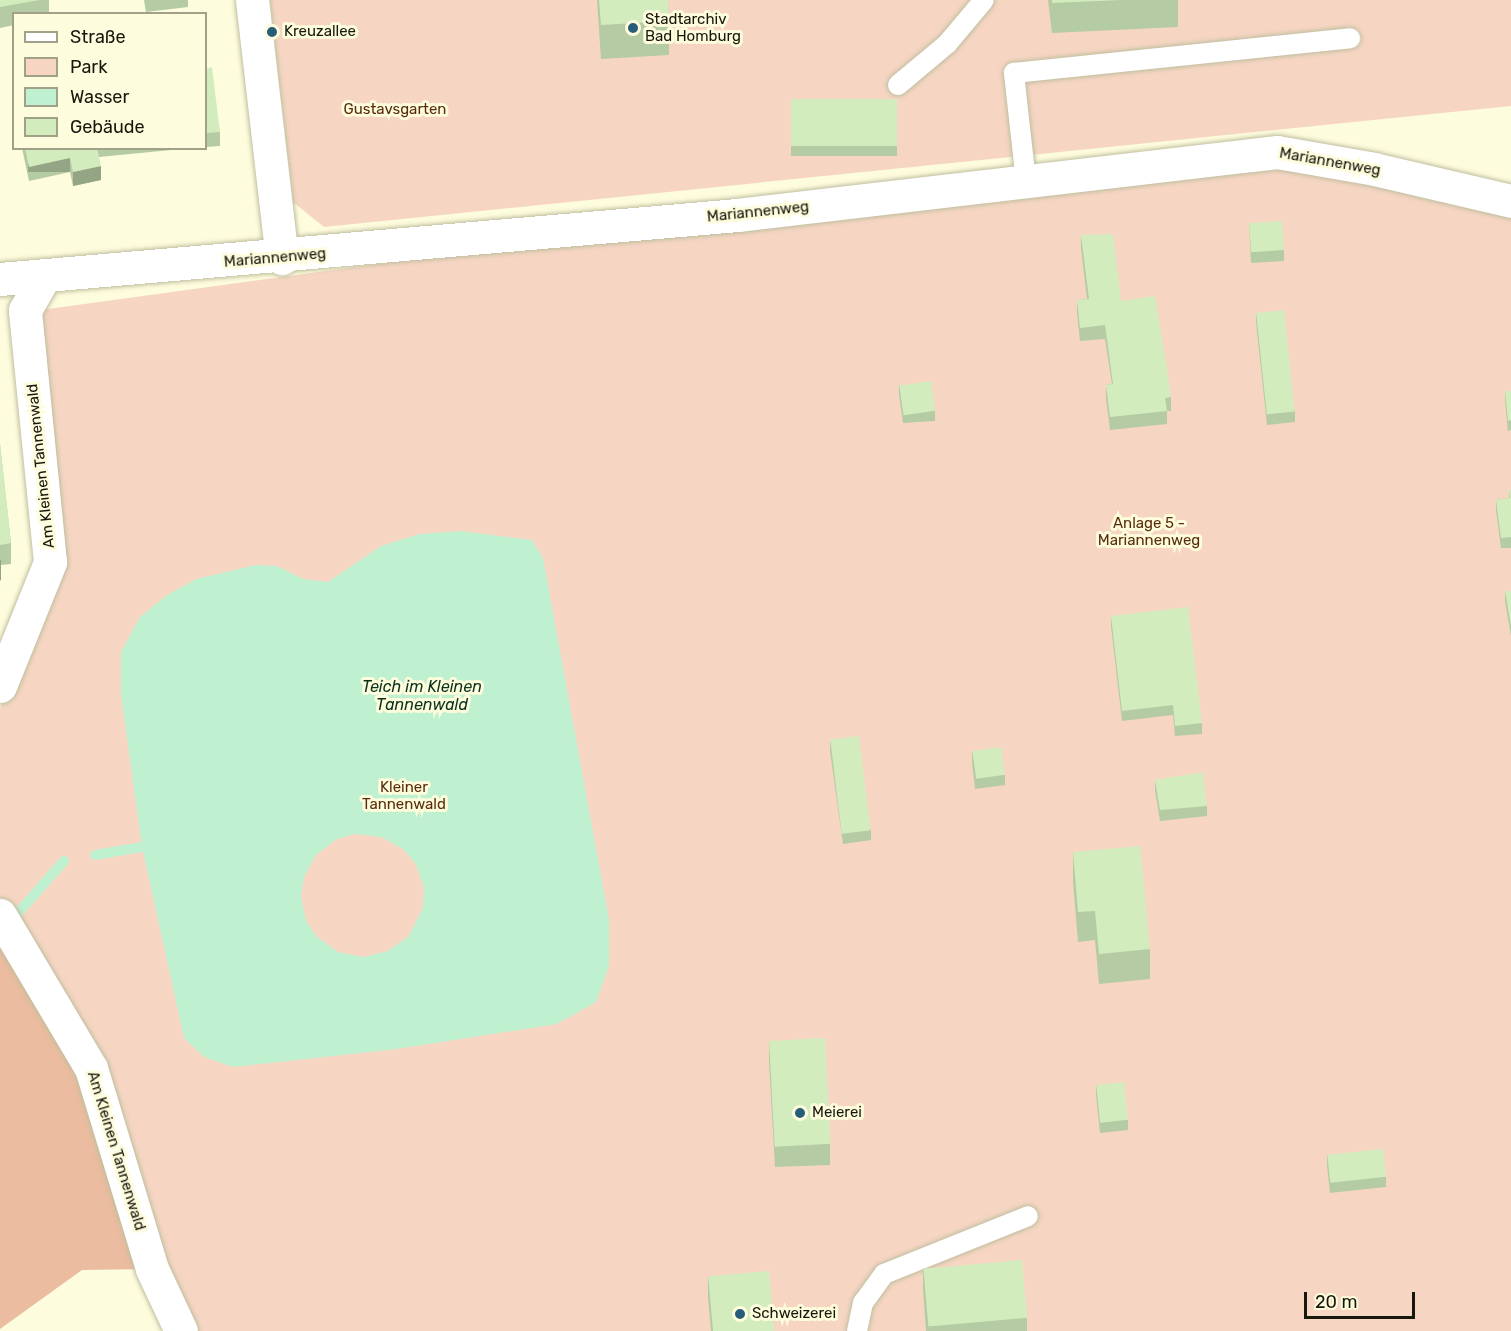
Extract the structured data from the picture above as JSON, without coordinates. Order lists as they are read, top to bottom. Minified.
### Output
{"streets":{"street":["Mariannenweg","Am Kleinen Tannenwald"]},"crossings":[["Mariannenweg","Am Kleinen Tannenwald"]],"water":["Teich im Kleinen Tannenwald"],"parks":["Gustavsgarten","Anlage 5 - Mariannenweg","Kleiner Tannenwald"],"places":["Stadtarchiv Bad Homburg","Kreuzallee","Meierei","Schweizerei"],"legend":["Straße","Park","Wasser","Gebäude"],"scale_bar":"20 m"}
